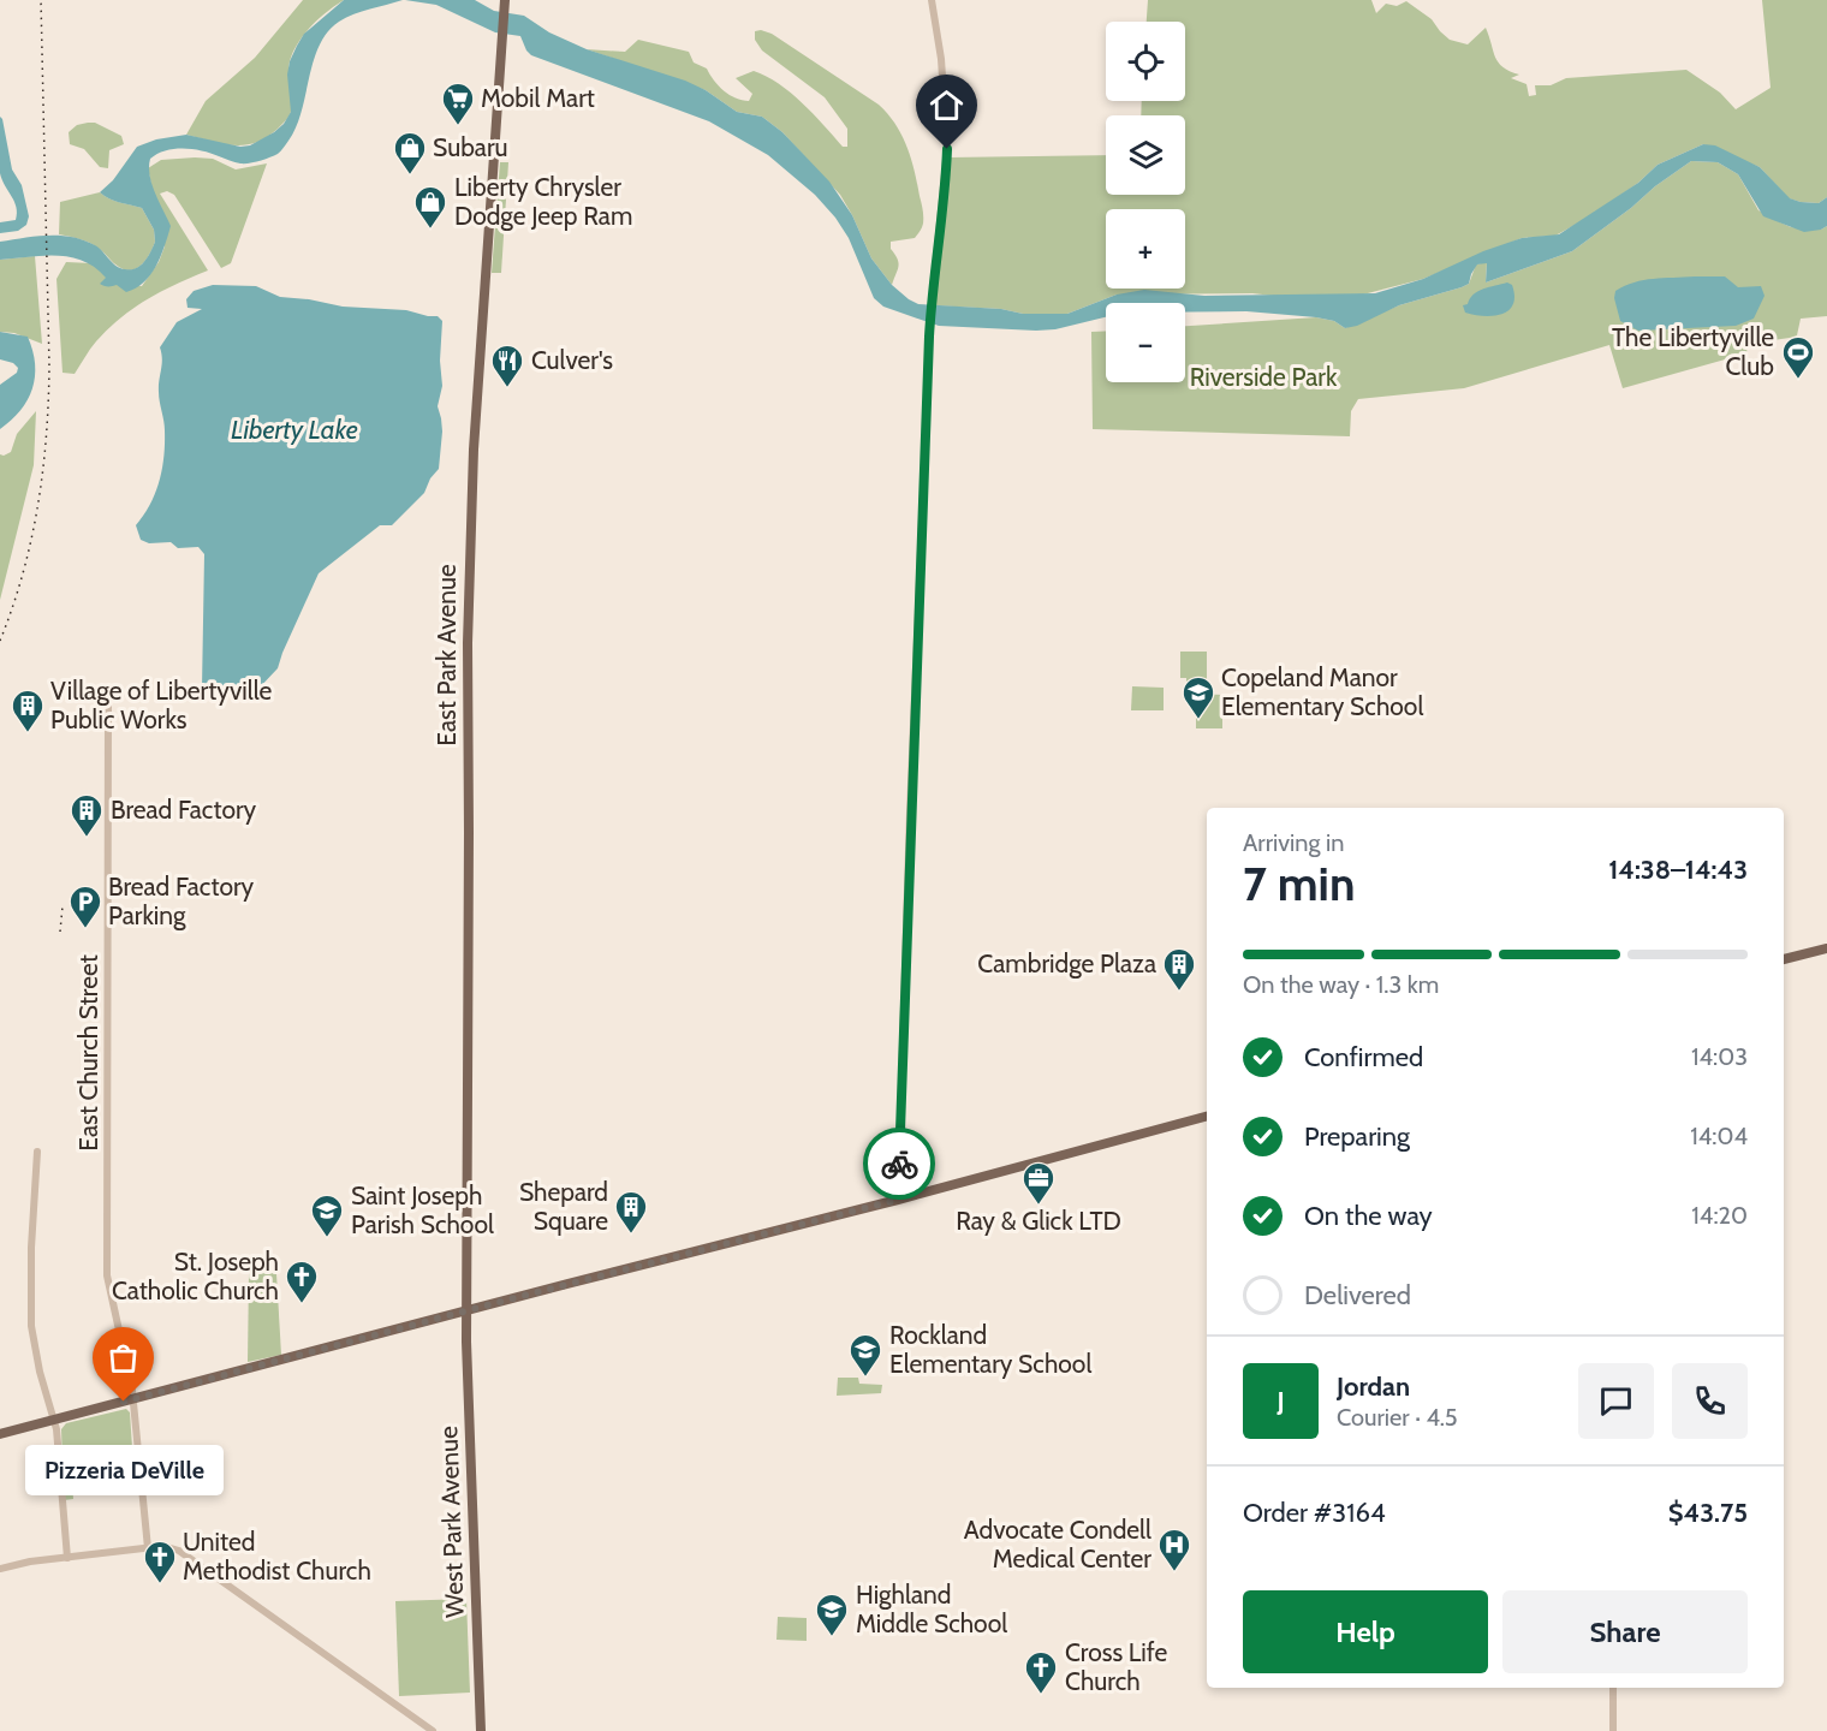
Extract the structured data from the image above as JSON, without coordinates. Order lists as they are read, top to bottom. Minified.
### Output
{"streets":{"main road":["East Park Avenue","West Park Avenue"],"street":["East Church Street"]},"crossings":[["East Park Avenue","West Park Avenue"]],"water":["Liberty Lake"],"parks":["Riverside Park"],"places":{"supermarket":["Mobil Mart"],"shop":["Subaru","Liberty Chrysler Dodge Jeep Ram"],"sports":["The Libertyville Club"],"restaurant":["Culver's"],"school or university":["Copeland Manor Elementary School","Saint Joseph Parish School","Rockland Elementary School","Highland Middle School"],"building":["Village of Libertyville Public Works","Bread Factory","Cambridge Plaza","Shepard Square"],"parking":["Bread Factory Parking"],"office":["Ray & Glick LTD"],"church":["St. Joseph Catholic Church","United Methodist Church","Cross Life Church"],"other":["Pizzeria DeVille"],"hospital":["Advocate Condell Medical Center"]},"page":{"map_buttons":["+","−"],"heading":["7 min","Arriving in","14:38–14:43"],"panel":["Jordan","Courier · 4.5","Order #3164","$43.75"],"bar":"On the way · 1.3 km","list":[["Confirmed","14:03"],["Preparing","14:04"],["On the way","14:20"],"Delivered"],"round":"J","bubble":"Pizzeria DeVille","buttons":["Help","Share"]}}
